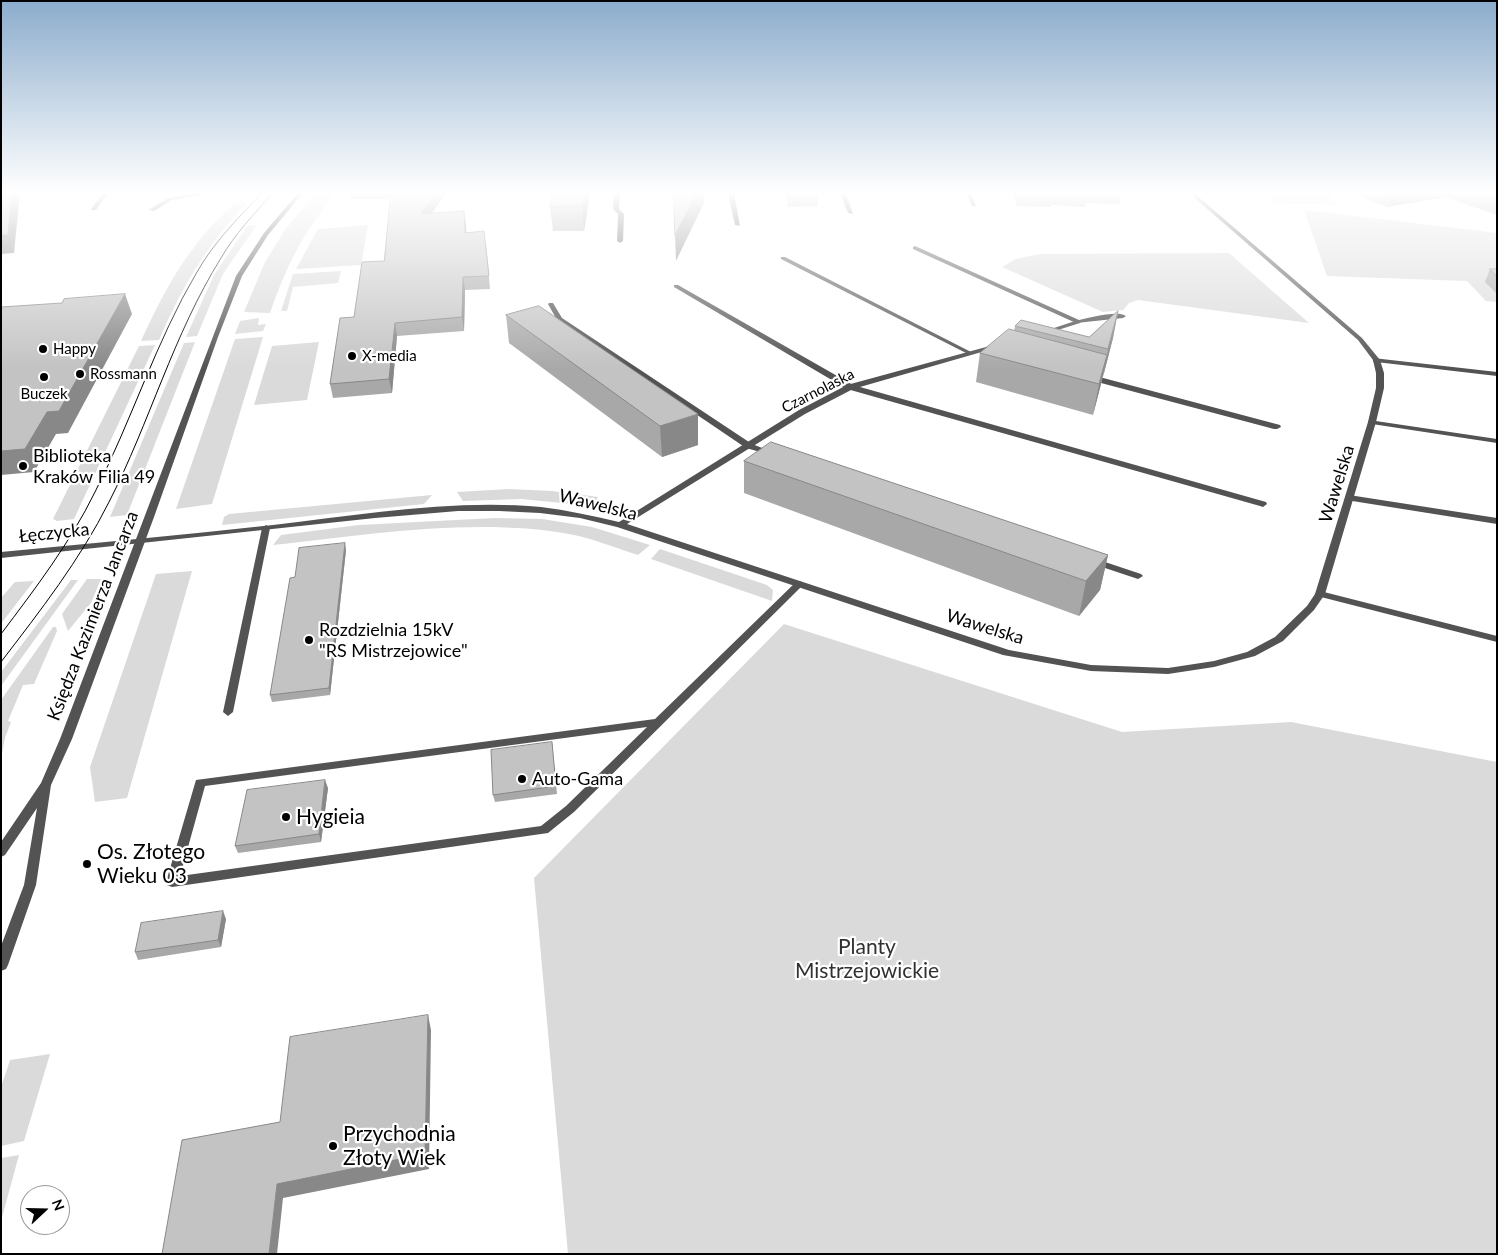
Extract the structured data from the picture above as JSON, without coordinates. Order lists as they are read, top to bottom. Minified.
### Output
{"streets":{"street":["Czarnolaska","Wawelska","Łęczycka","Księdza Kazimierza Jancarza"]},"crossings":[["Czarnolaska","Wawelska"],["Wawelska","Łęczycka"],["Wawelska","Księdza Kazimierza Jancarza"],["Łęczycka","Księdza Kazimierza Jancarza"]],"parks":["Planty Mistrzejowickie"],"places":["Happy","X-media","Rossmann","Buczek","Biblioteka Kraków Filia 49","Rozdzielnia 15kV \"RS Mistrzejowice\"","Auto-Gama","Hygieia","Os. Złotego Wieku 03","Przychodnia Złoty Wiek"],"north":"right"}
